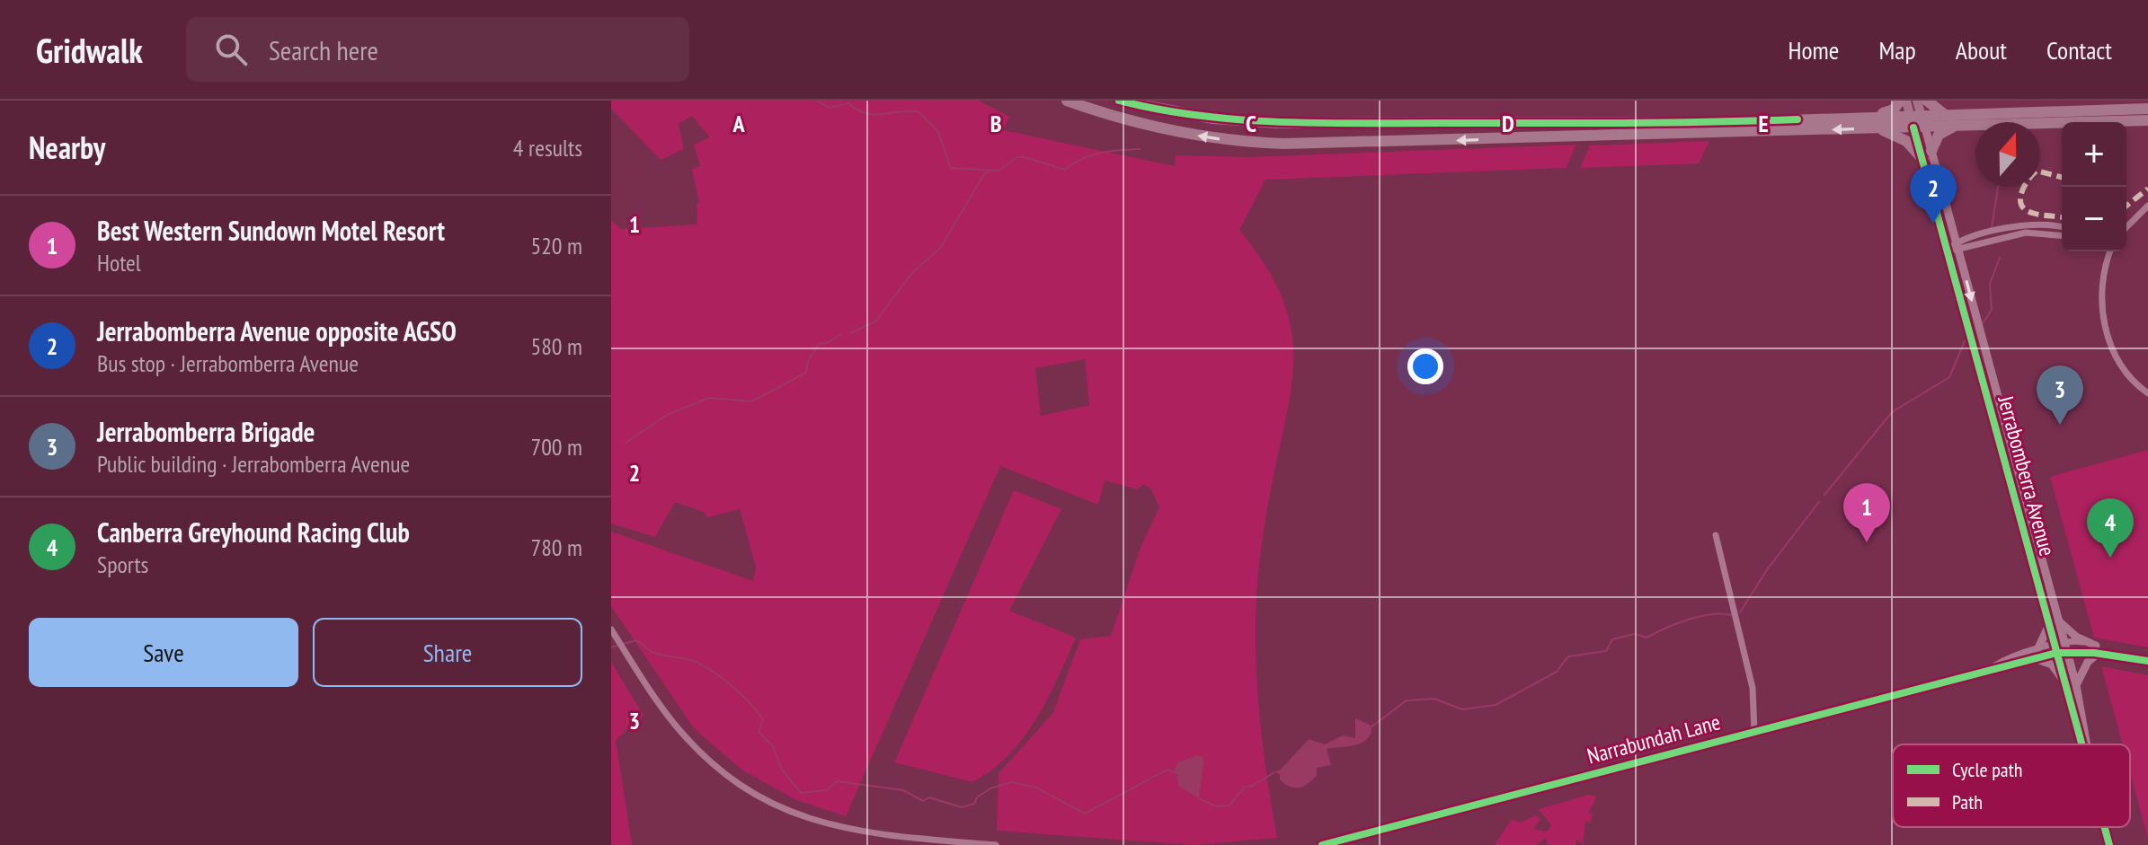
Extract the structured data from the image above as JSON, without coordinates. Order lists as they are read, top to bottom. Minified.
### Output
{"streets":{"main road":["Jerrabomberra Avenue"],"street":["Narrabundah Lane"]},"crossings":[["Jerrabomberra Avenue","Narrabundah Lane"]],"legend":["Cycle path","Path"],"north":"top","page":{"header":"Gridwalk","search":"Search here","nav":["Home","Map","About","Contact"],"heading":["Nearby","4 results"],"map_buttons":["+","−"],"pins":["2","3","1","4"],"list":[{"mark":"1","name":"Best Western Sundown Motel Resort","note":"Hotel","value":"520 m"},{"mark":"2","name":"Jerrabomberra Avenue opposite AGSO","note":"Bus stop · Jerrabomberra Avenue","value":"580 m"},{"mark":"3","name":"Jerrabomberra Brigade","note":"Public building · Jerrabomberra Avenue","value":"700 m"},{"mark":"4","name":"Canberra Greyhound Racing Club","note":"Sports","value":"780 m"}],"buttons":["Save","Share"]},"grid":{"columns":["A","B","C","D","E"],"rows":["1","2","3"]}}
